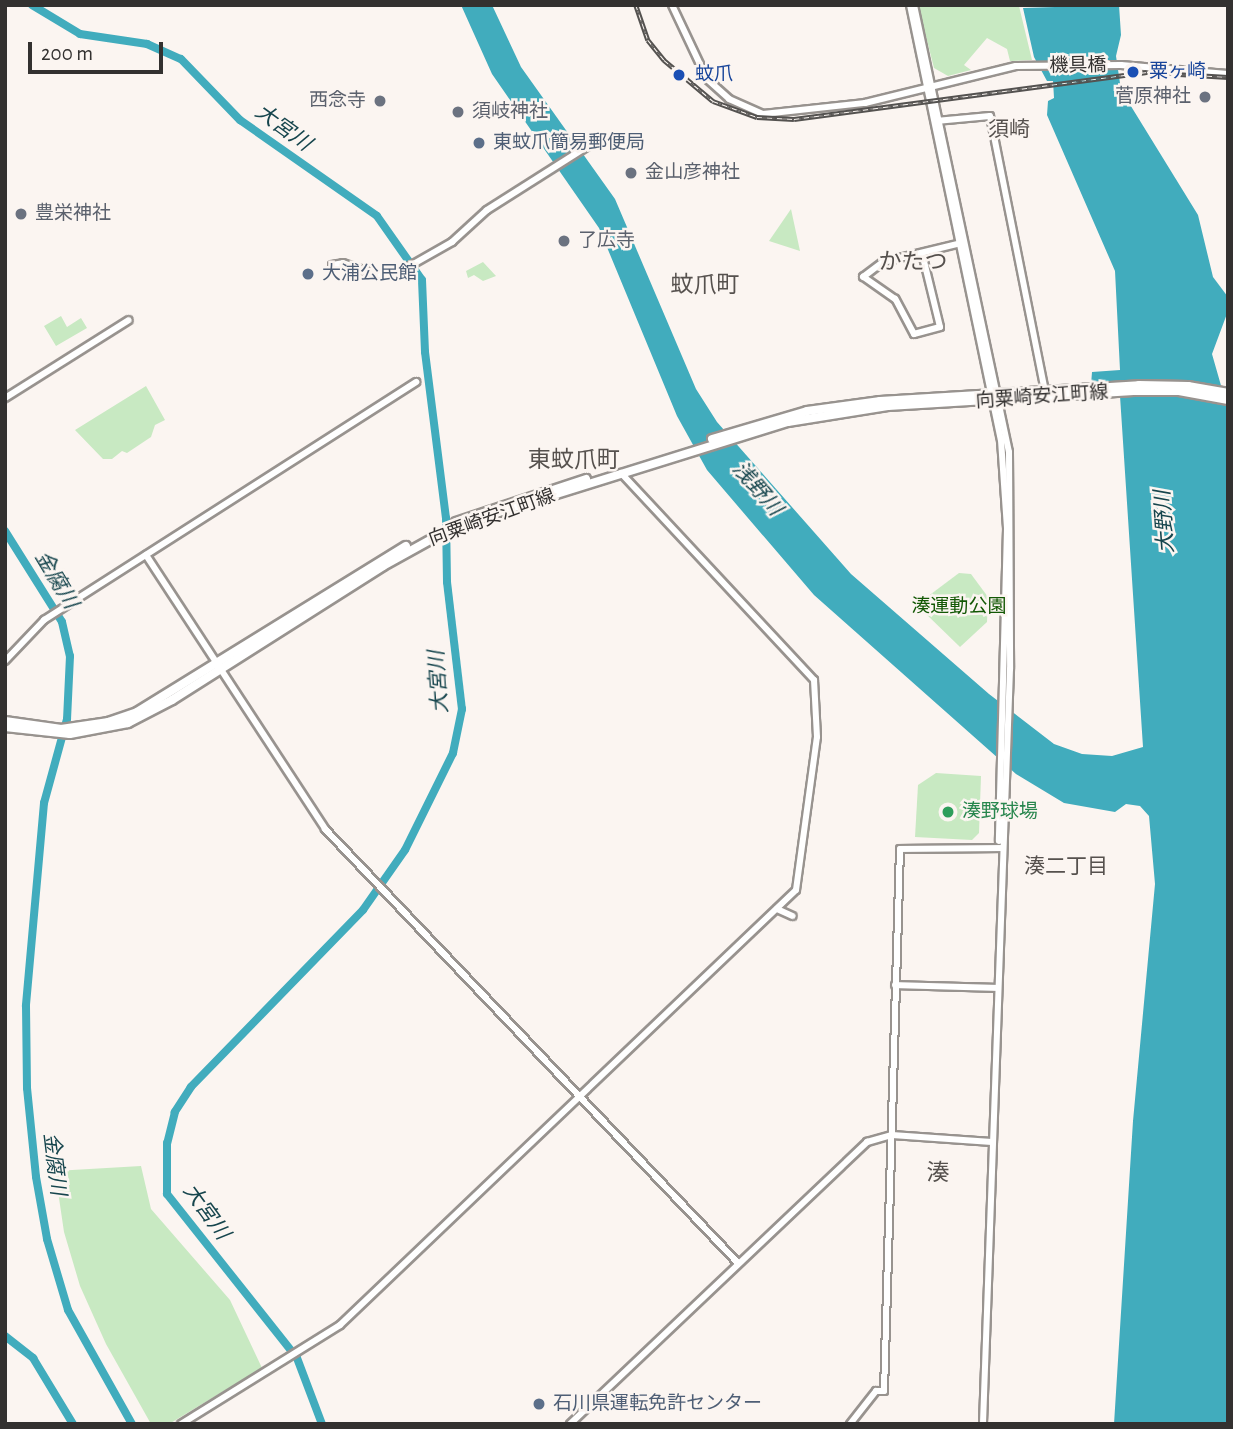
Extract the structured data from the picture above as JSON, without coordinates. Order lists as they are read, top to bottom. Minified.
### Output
{"streets":{"main road":["向粟崎安江町線"],"street":["機具橋"]},"districts":["須崎","かたつ","蚊爪町","東蚊爪町","湊二丁目","湊"],"water":["大宮川","浅野川","大野川","金腐川"],"parks":["湊運動公園"],"places":["粟ヶ崎","蚊爪","菅原神社","西念寺","須岐神社","東蚊爪簡易郵便局","金山彦神社","豊栄神社","了広寺","大浦公民館","湊野球場","石川県運転免許センター"],"scale_bar":"200 m"}
